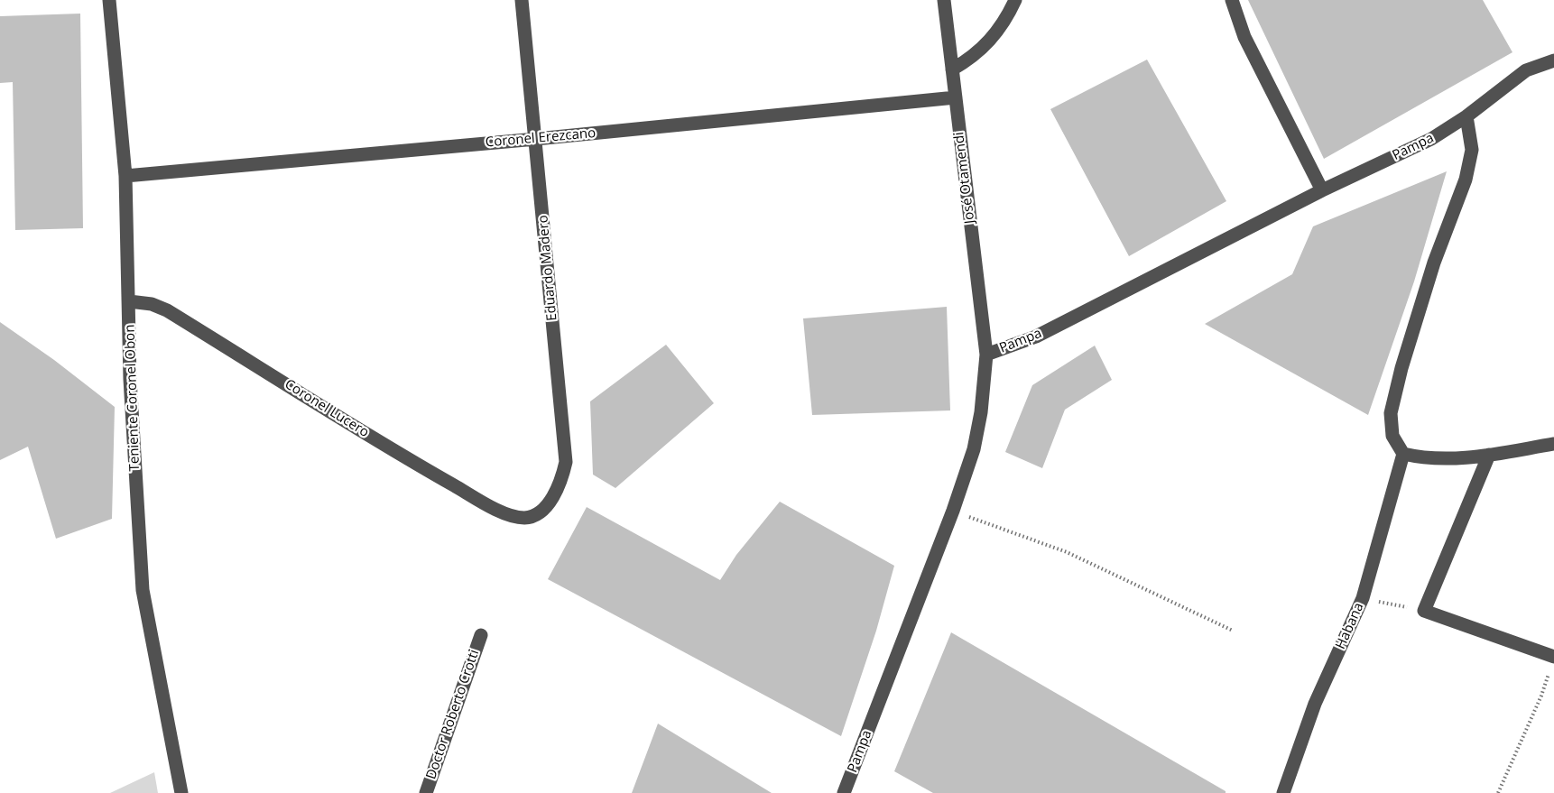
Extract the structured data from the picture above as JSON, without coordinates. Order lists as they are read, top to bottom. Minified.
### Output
{"streets":{"street":["Coronel Erezcano","Pampa","José Otamendi","Eduardo Madero","Teniente Coronel Obon","Coronel Lucero","Habana","Doctor Roberto Crotti"]},"crossings":[["Coronel Erezcano","José Otamendi"],["Coronel Erezcano","Eduardo Madero"],["Coronel Erezcano","Teniente Coronel Obon"],["Pampa","José Otamendi"],["Eduardo Madero","Coronel Lucero"],["Teniente Coronel Obon","Coronel Lucero"]]}
